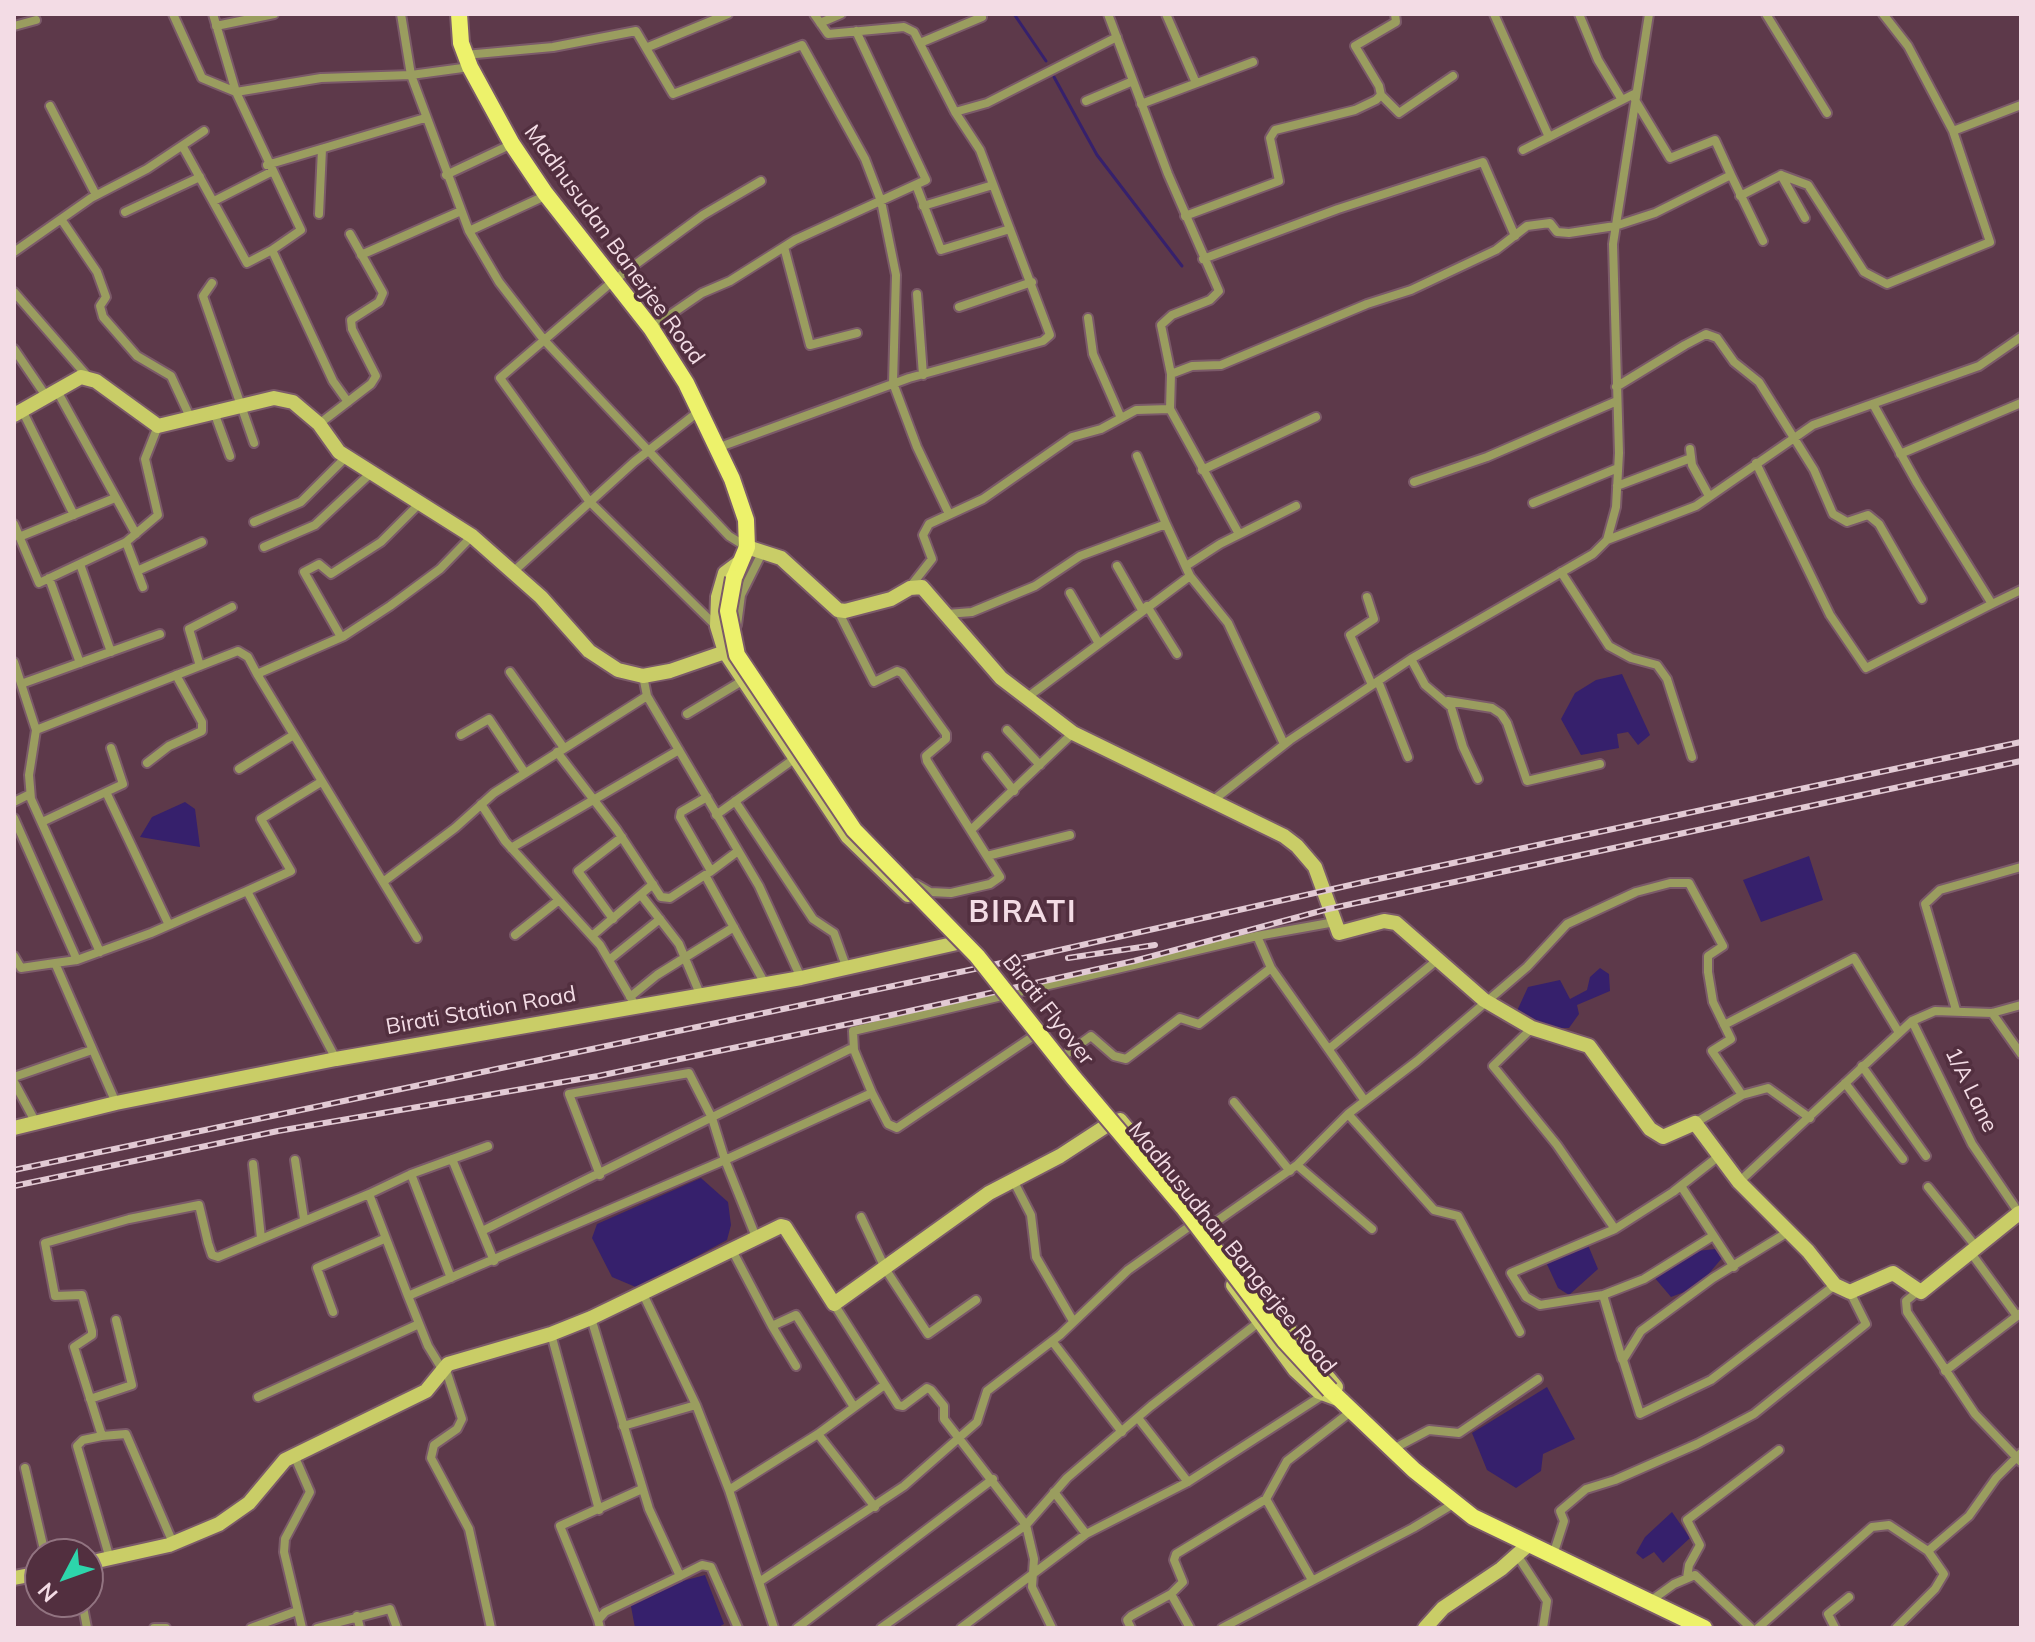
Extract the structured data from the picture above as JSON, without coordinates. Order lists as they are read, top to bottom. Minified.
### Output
{"streets":{"main road":["Madhusudan Banerjee Road","Birati Flyover","Madhusudhan Bangerjee Road"],"street":["Birati Station Road","1/A Lane"]},"crossings":[["Madhusudan Banerjee Road","Birati Flyover"],["Birati Flyover","Madhusudhan Bangerjee Road"],["Birati Station Road","Madhusudhan Bangerjee Road"]],"districts":["BIRATI"],"north":"bottom left"}
